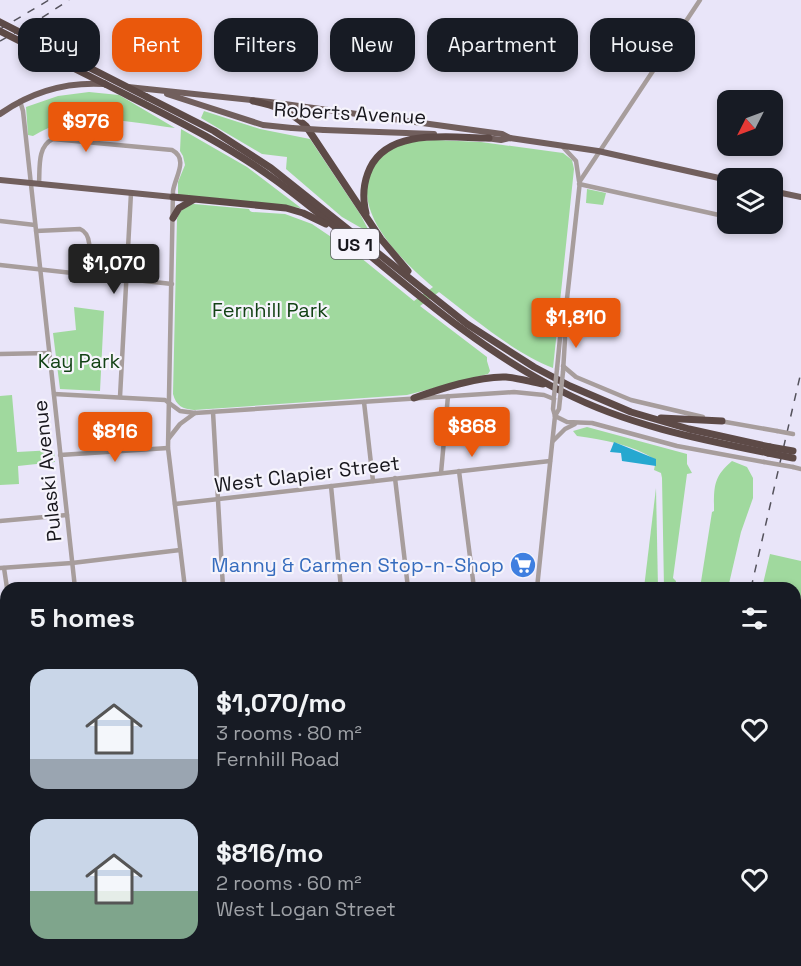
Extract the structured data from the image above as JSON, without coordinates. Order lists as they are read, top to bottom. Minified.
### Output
{"streets":{"highway":["US 1"],"main road":["Roberts Avenue"],"street":["Pulaski Avenue","West Clapier Street"]},"crossings":[["Roberts Avenue","Pulaski Avenue"]],"parks":["Fernhill Park","Kay Park"],"places":{"supermarket":["Manny & Carmen Stop-n-Shop"]},"north":"bottom left","page":{"chip":["Buy","Rent","Filters","New","Apartment","House"],"price":["$976","$1,070","$1,810","$868","$816"],"heading":"5 homes","list":[{"name":"$1,070/mo","note":"3 rooms · 80 m² · Fernhill Road"},{"name":"$816/mo","note":"2 rooms · 60 m² · West Logan Street"}]}}
